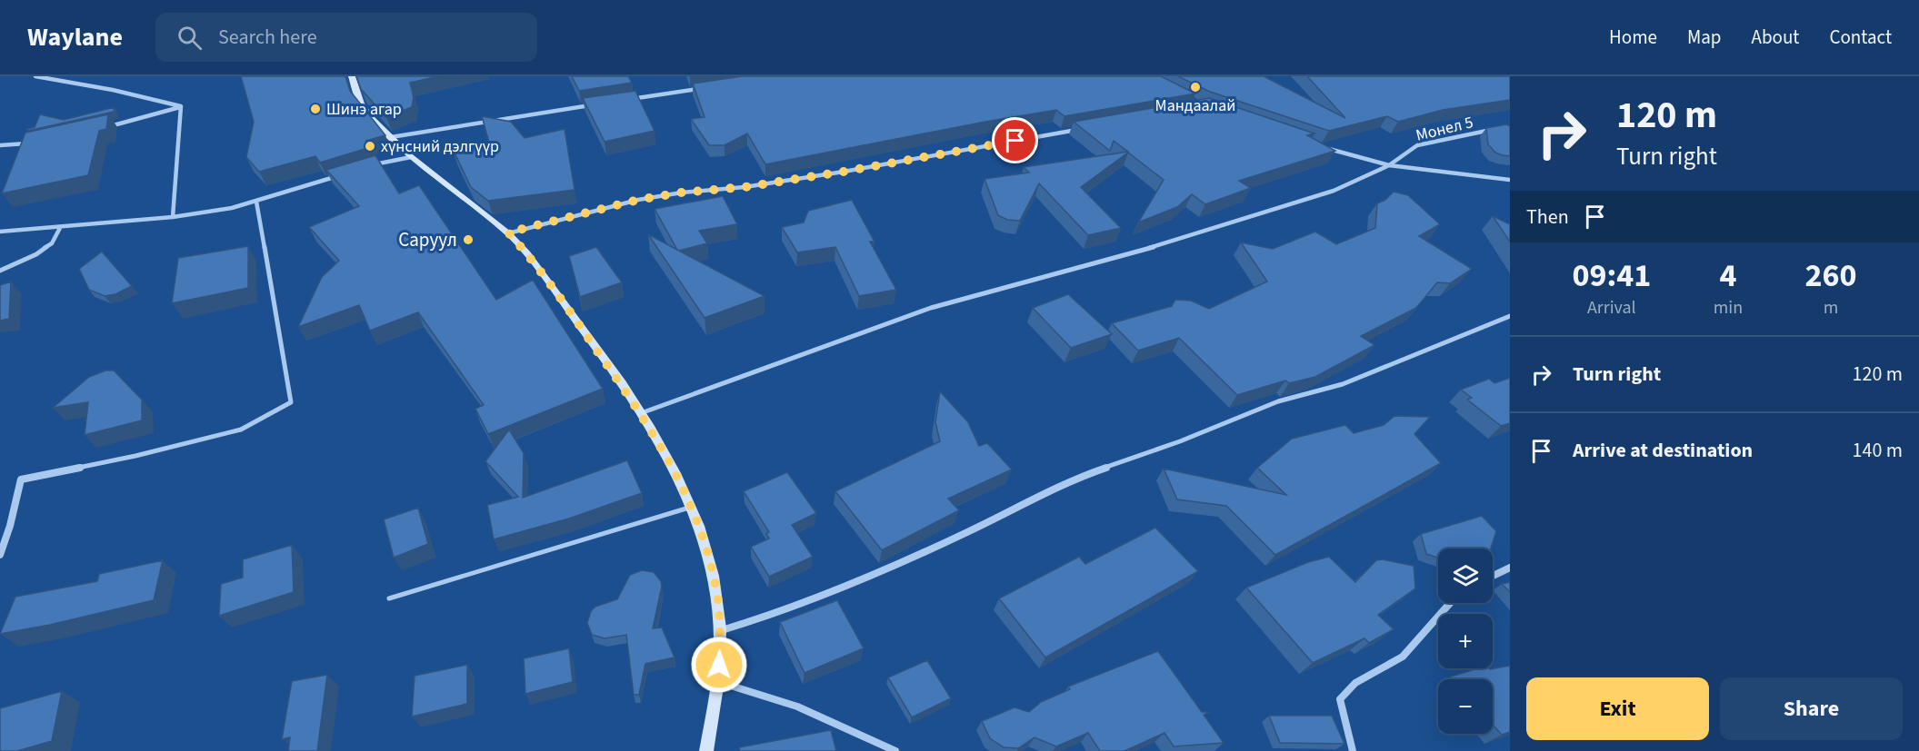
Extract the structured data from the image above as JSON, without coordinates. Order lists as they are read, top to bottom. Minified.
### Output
{"streets":{"street":["Монел 5"]},"places":["Мандаалай","Шинэ агар","хүнсний дэлгүүр","Саруул"],"page":{"header":"Waylane","search":"Search here","nav":["Home","Map","About","Contact"],"turn":["120 m","Turn right"],"then":"Then","eta":["09:41","Arrival","4","min","260","m"],"list":[{"name":"Turn right","value":"120 m"},{"name":"Arrive at destination","value":"140 m"}],"map_buttons":["+","−"],"buttons":["Exit","Share"]}}
